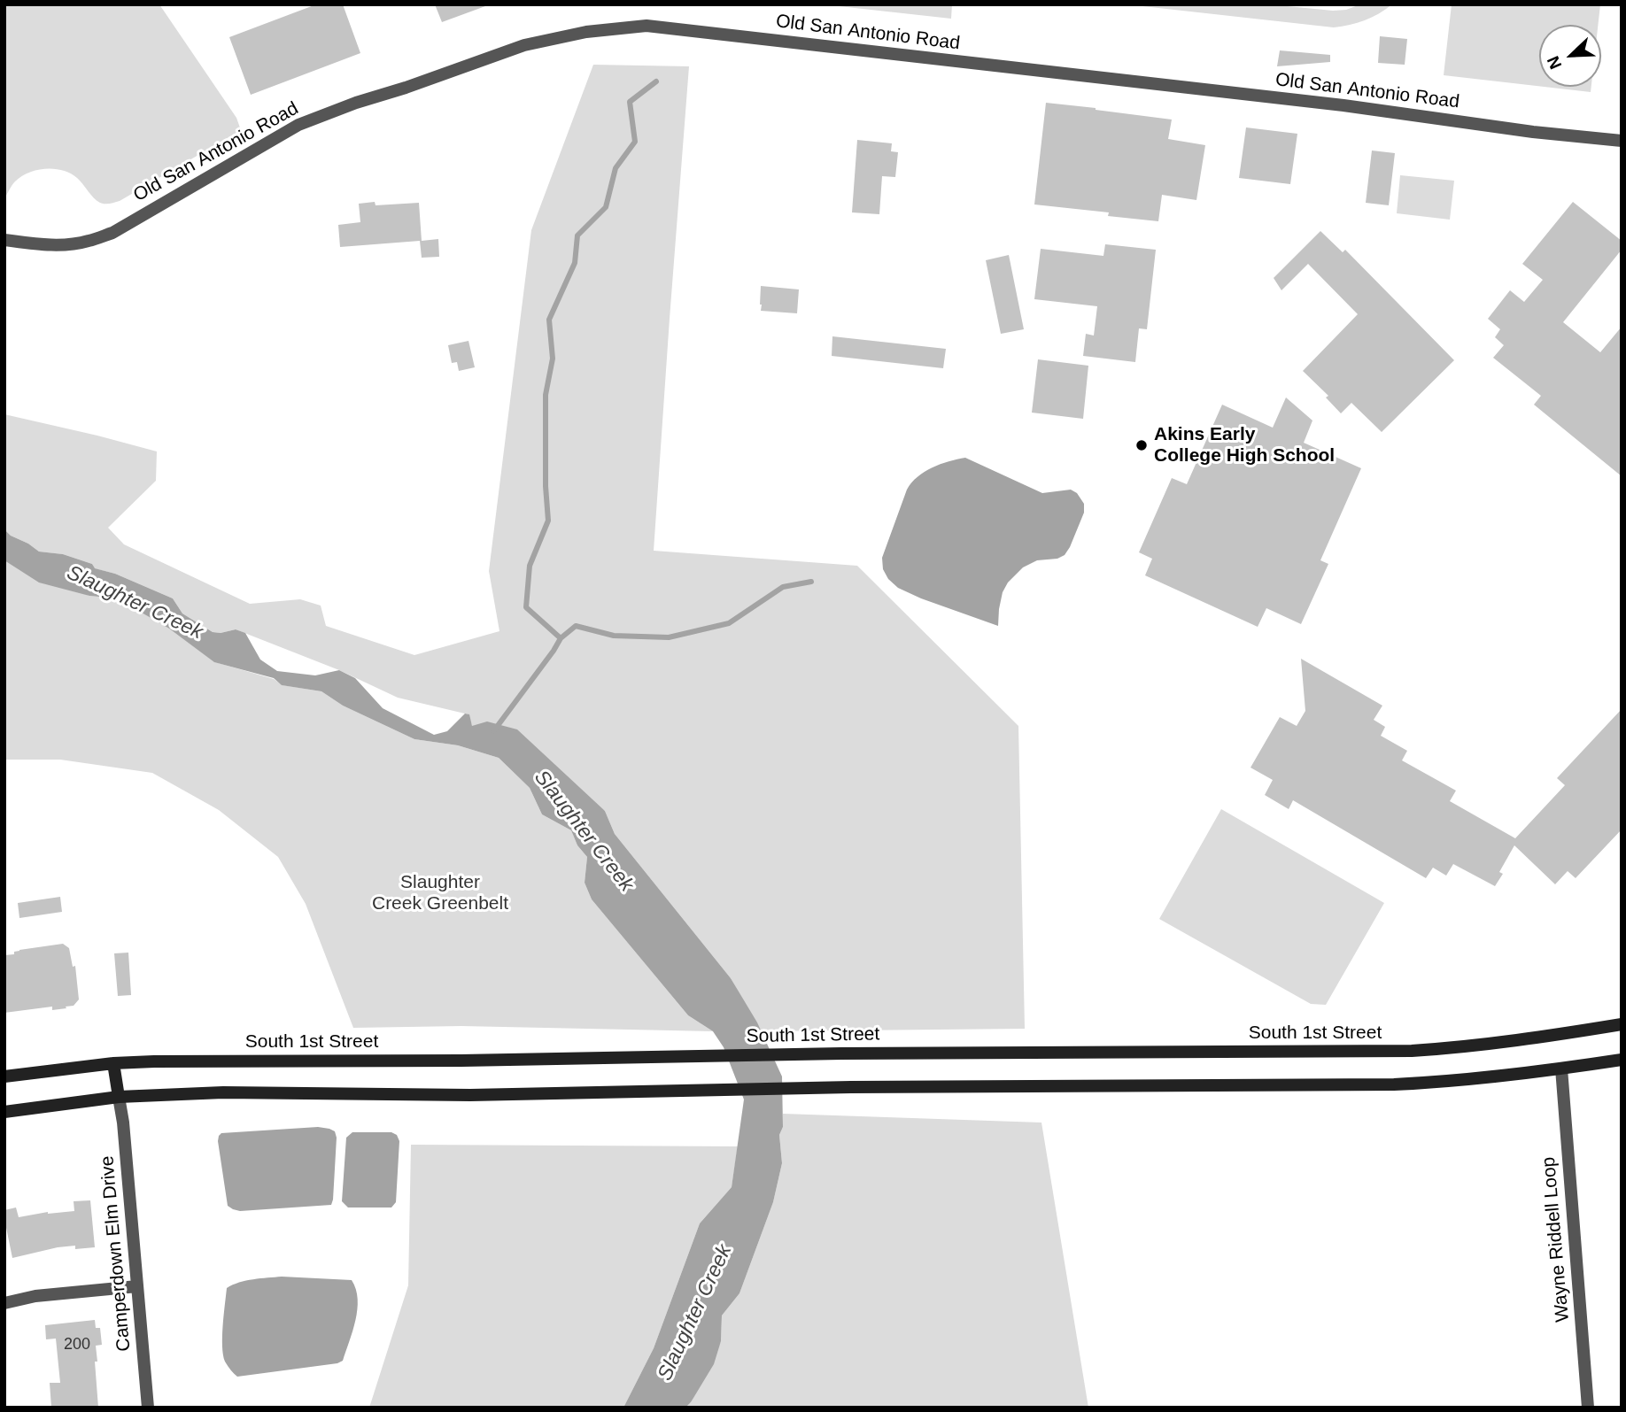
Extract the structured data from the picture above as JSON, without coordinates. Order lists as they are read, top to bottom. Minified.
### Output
{"streets":{"main road":["South 1st Street"],"street":["Old San Antonio Road","Wayne Riddell Loop","Camperdown Elm Drive"]},"water":["Slaughter Creek"],"parks":["Slaughter Creek Greenbelt"],"places":["Akins Early College High School"],"house_numbers":["200"],"north":"bottom left"}
